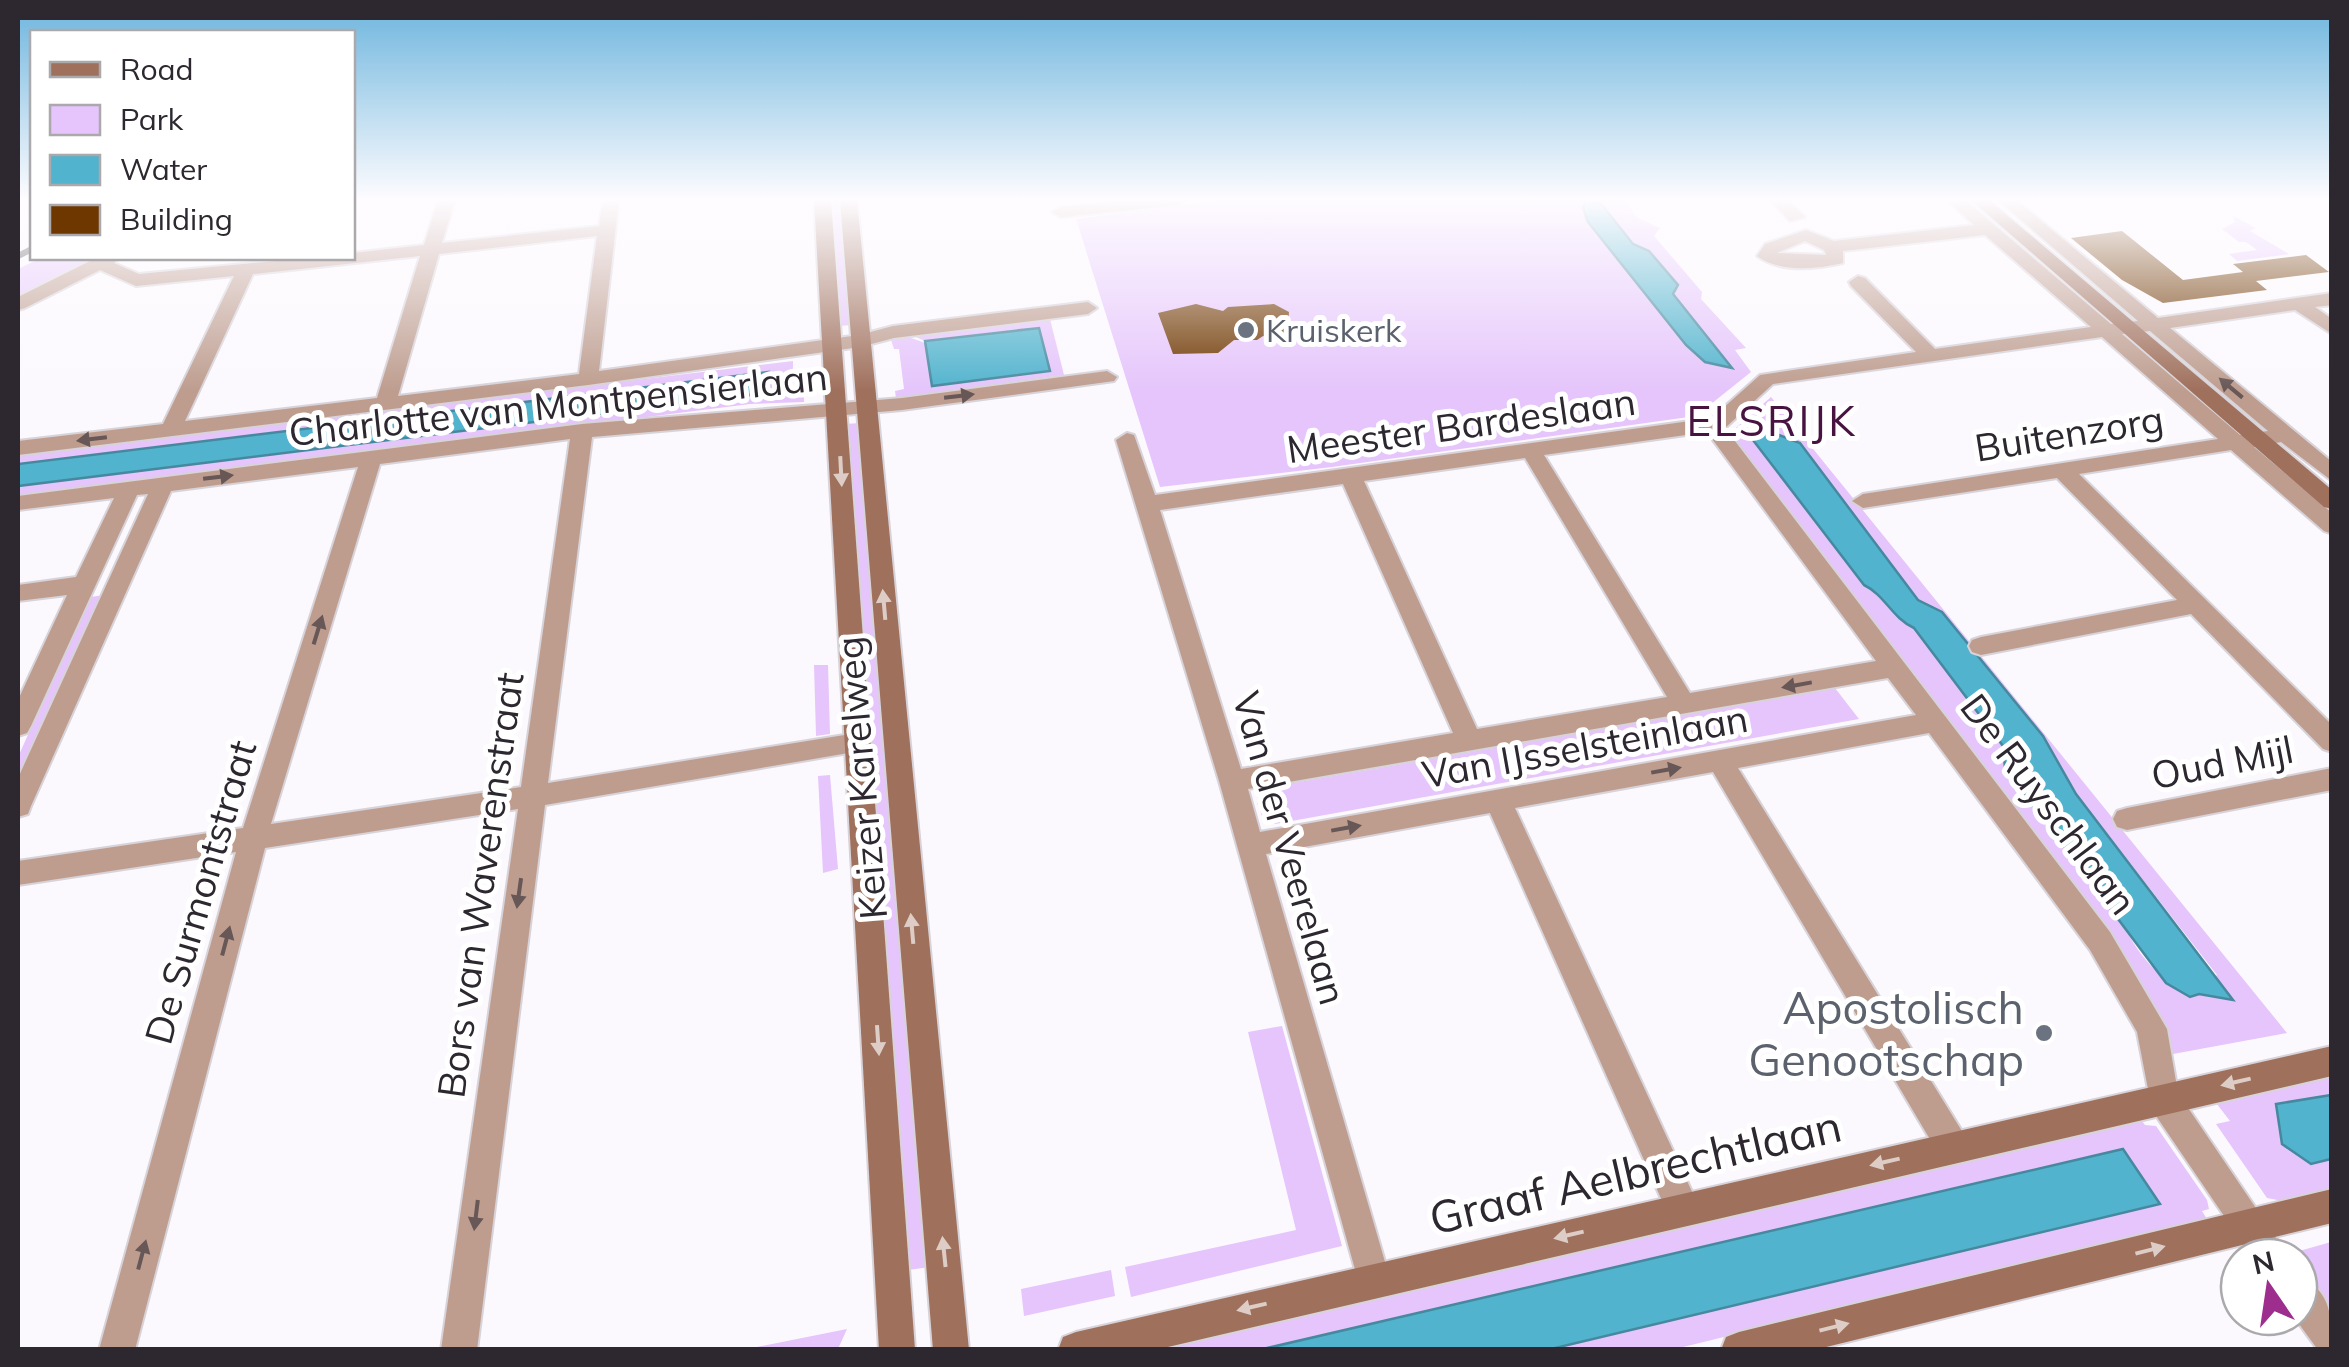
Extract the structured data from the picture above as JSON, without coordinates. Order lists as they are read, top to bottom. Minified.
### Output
{"streets":{"main road":["Keizer Karelweg","Graaf Aelbrechtlaan"],"street":["Charlotte van Montpensierlaan","Meester Bardeslaan","Buitenzorg","Van IJsselsteinlaan","Oud Mijl","De Ruyschlaan","Van der Veerelaan","Bors van Waverenstraat","De Surmontstraat"]},"crossings":[["Charlotte van Montpensierlaan","Keizer Karelweg"],["Charlotte van Montpensierlaan","Bors van Waverenstraat"],["Charlotte van Montpensierlaan","De Surmontstraat"],["Meester Bardeslaan","De Ruyschlaan"],["Meester Bardeslaan","Van der Veerelaan"],["Van IJsselsteinlaan","De Ruyschlaan"],["Van IJsselsteinlaan","Van der Veerelaan"],["De Ruyschlaan","Graaf Aelbrechtlaan"],["Van der Veerelaan","Graaf Aelbrechtlaan"]],"one_way":["Bors van Waverenstraat"],"districts":["ELSRIJK"],"places":["Kruiskerk","Apostolisch Genootschap"],"legend":["Road","Park","Water","Building"],"north":"top"}
